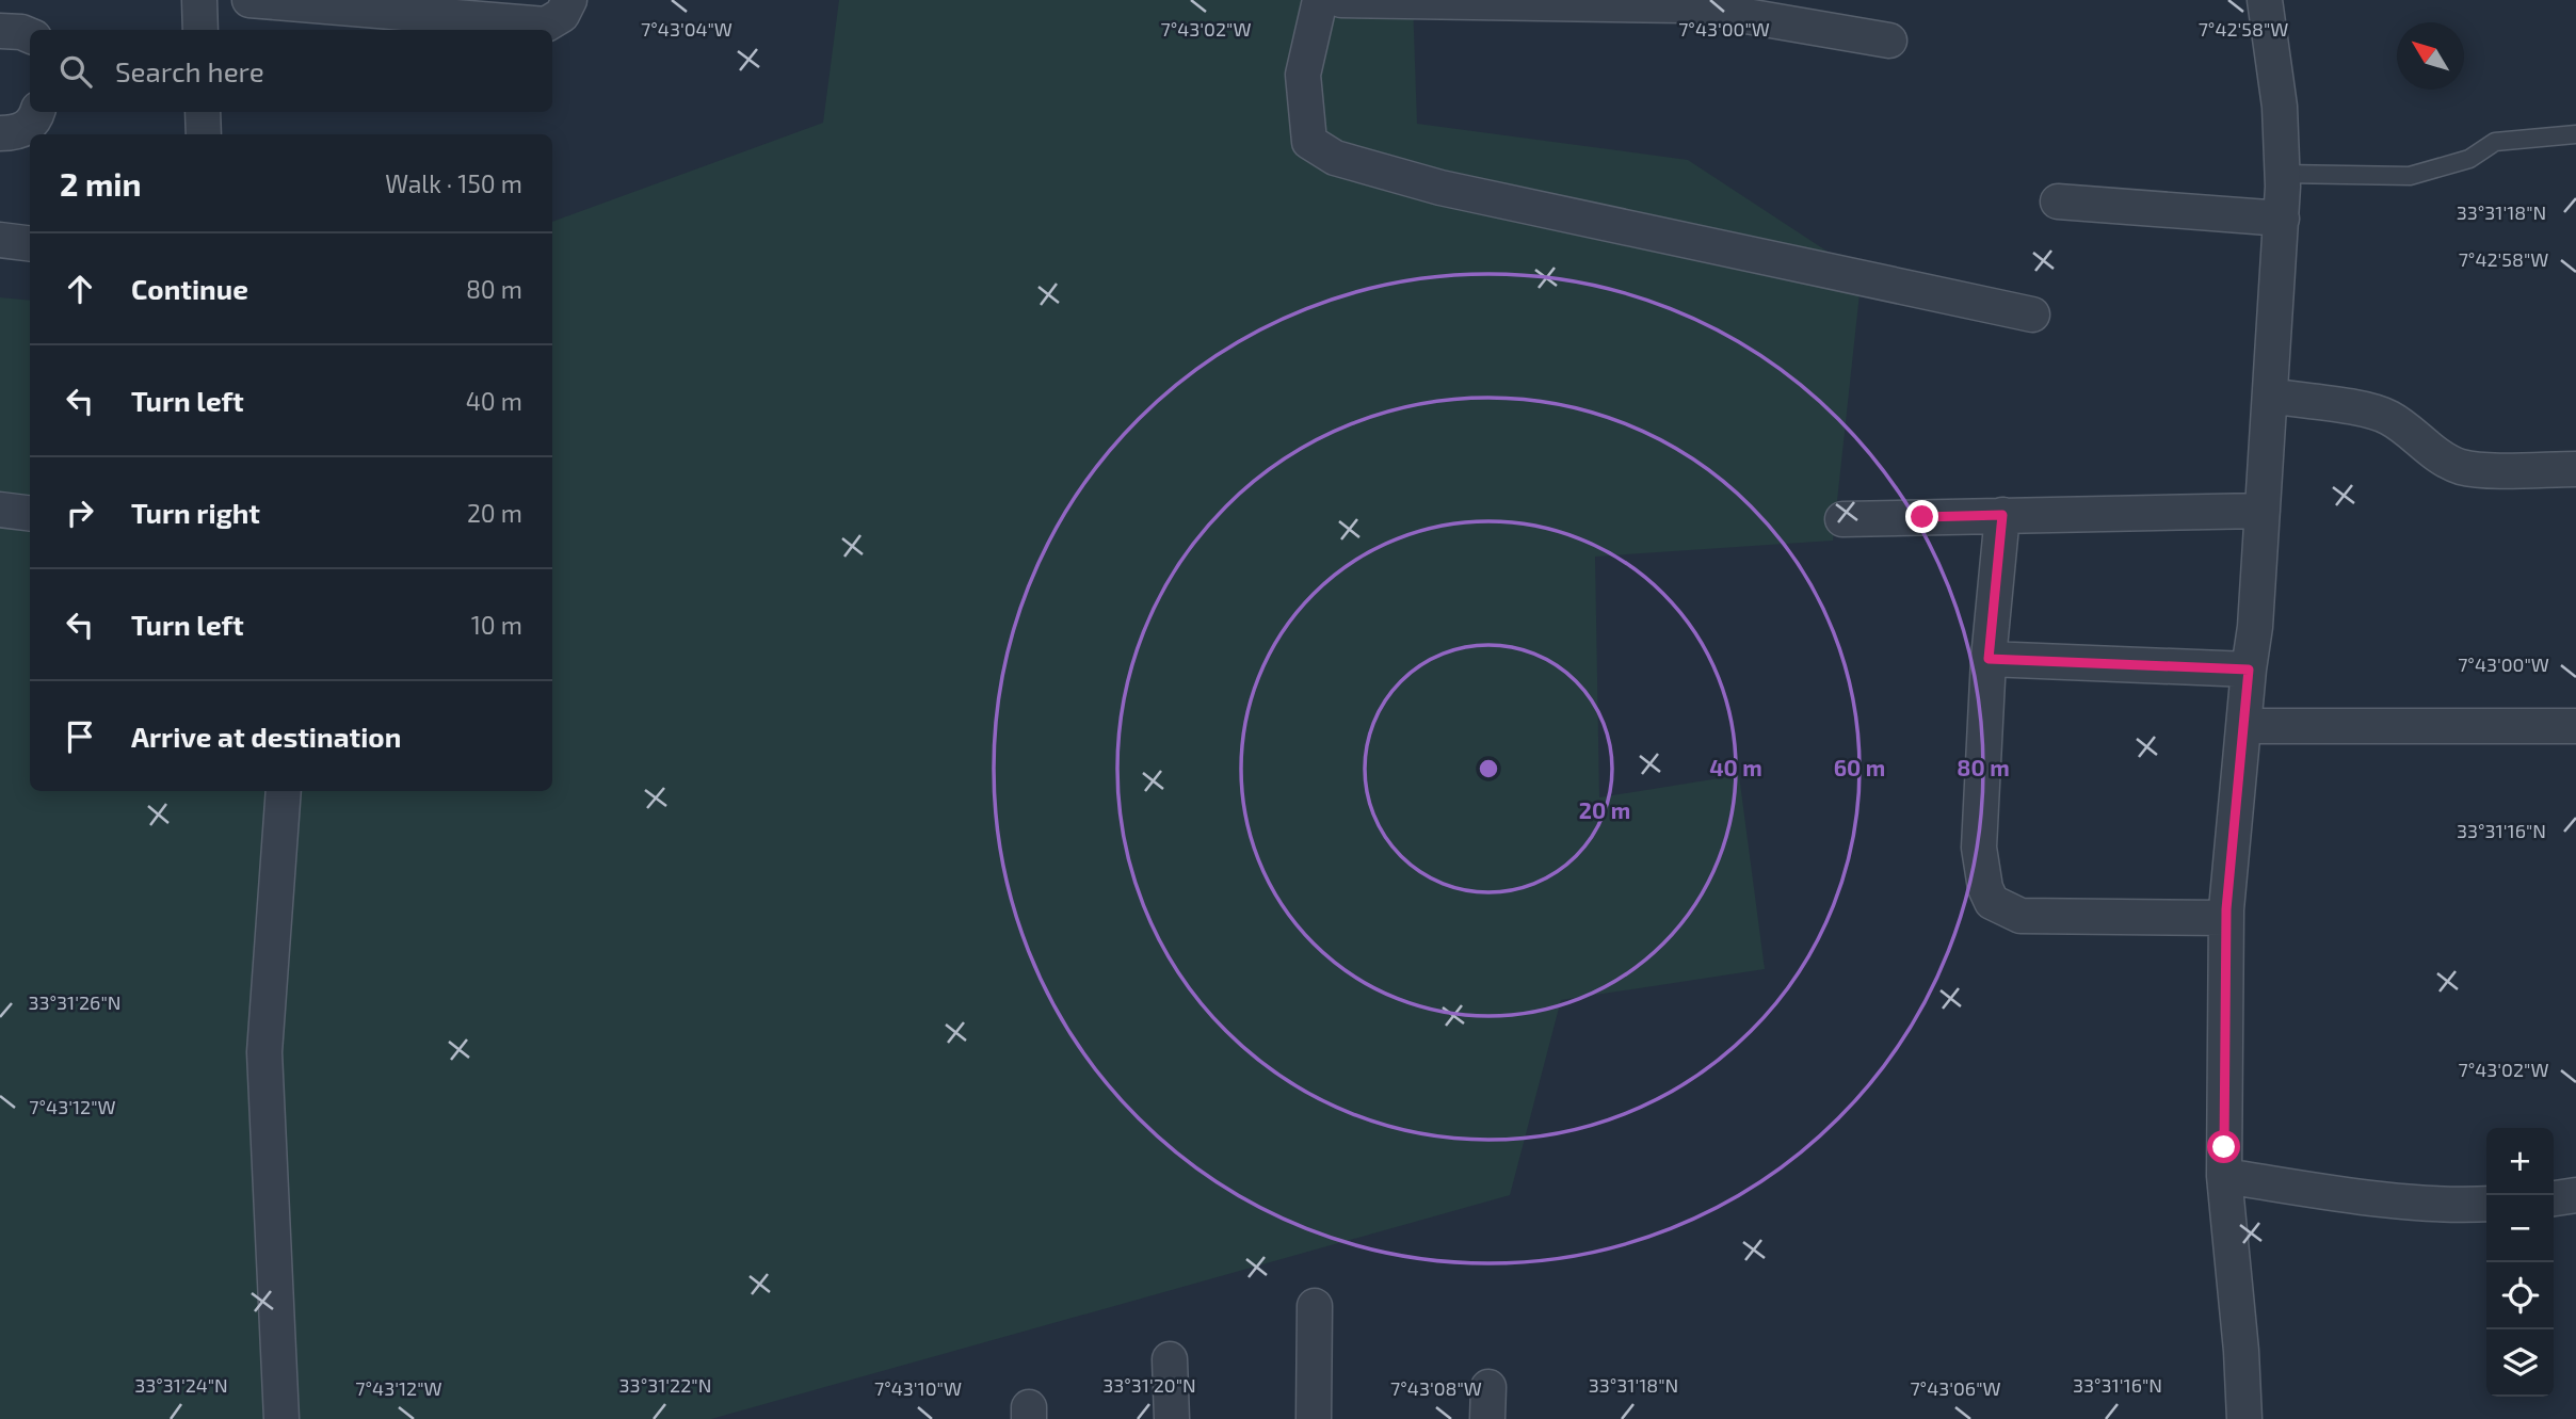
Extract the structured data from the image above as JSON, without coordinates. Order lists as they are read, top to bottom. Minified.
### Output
{"north":"top left","page":{"search":"Search here","heading":["2 min","Walk · 150 m"],"list":[["Continue","80 m"],["Turn left","40 m"],["Turn right","20 m"],["Turn left","10 m"],"Arrive at destination"],"map_buttons":["+","−"]},"coordinates":["7°43'04\"W","7°43'02\"W","7°42'58\"W","7°43'00\"W","33°31'18\"N","33°31'16\"N","33°31'26\"N","7°43'12\"W","33°31'24\"N","33°31'22\"N","33°31'20\"N","7°43'10\"W","7°43'08\"W","7°43'06\"W"],"rings":["40 m","60 m","80 m","20 m"]}
